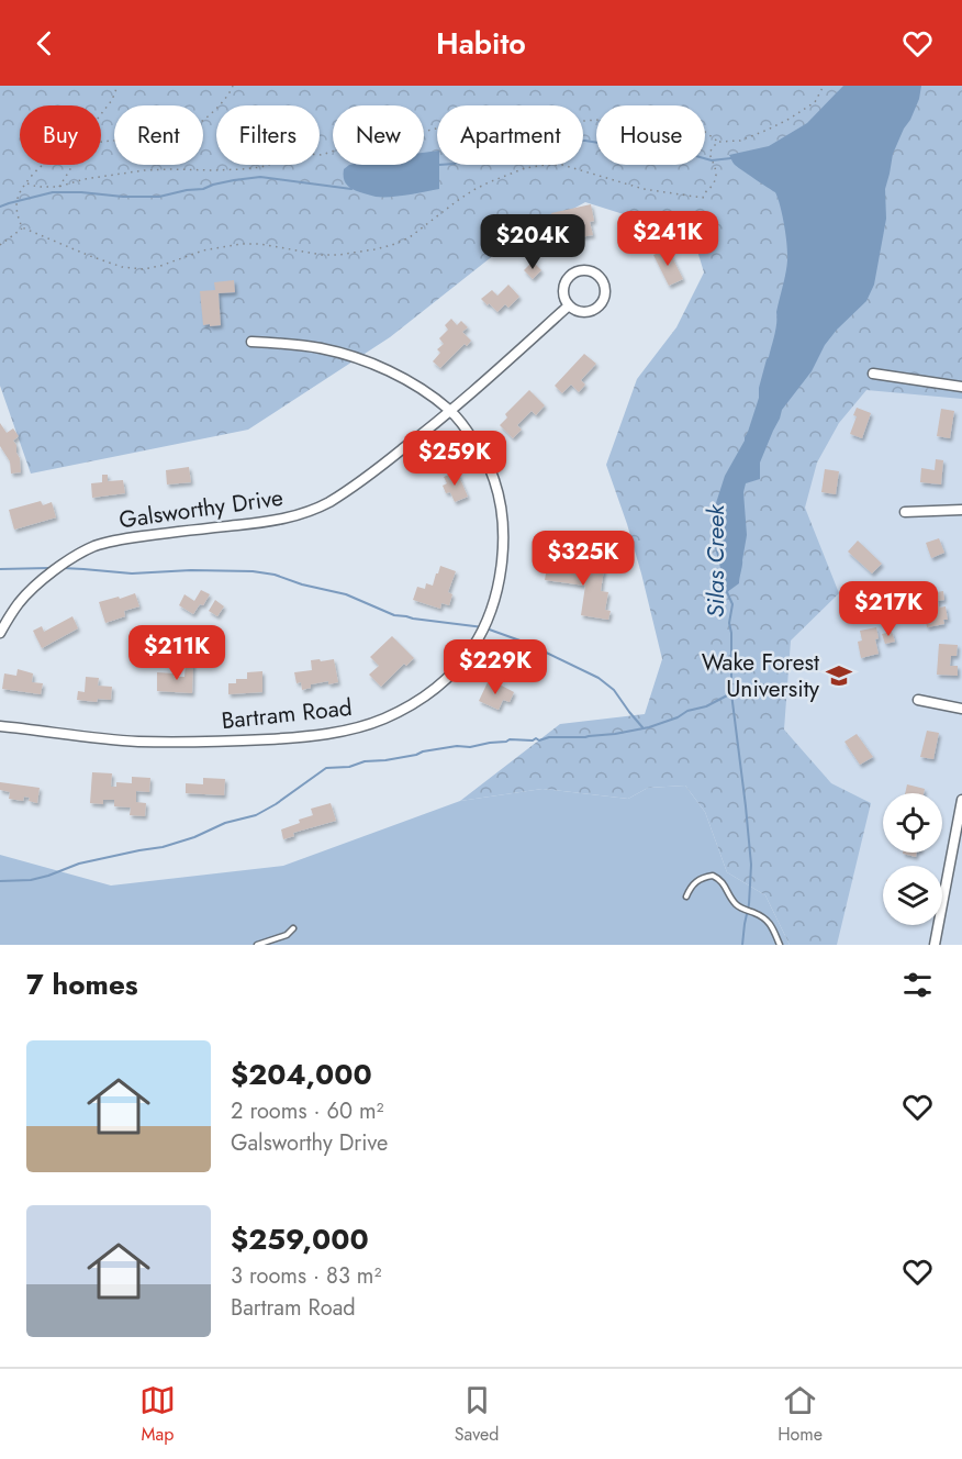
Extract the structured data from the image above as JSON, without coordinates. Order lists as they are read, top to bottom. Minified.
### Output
{"streets":{"street":["Galsworthy Drive","Bartram Road"]},"crossings":[["Galsworthy Drive","Bartram Road"]],"water":["Silas Creek"],"places":{"school or university":["Wake Forest University"]},"page":{"header":"Habito","chip":["Buy","Rent","Filters","New","Apartment","House"],"price":["$241K","$204K","$259K","$325K","$217K","$211K","$229K"],"heading":"7 homes","list":[{"name":"$204,000","note":"2 rooms · 60 m² · Galsworthy Drive"},{"name":"$259,000","note":"3 rooms · 83 m² · Bartram Road"}],"tabs":["Map","Saved","Home"]}}
